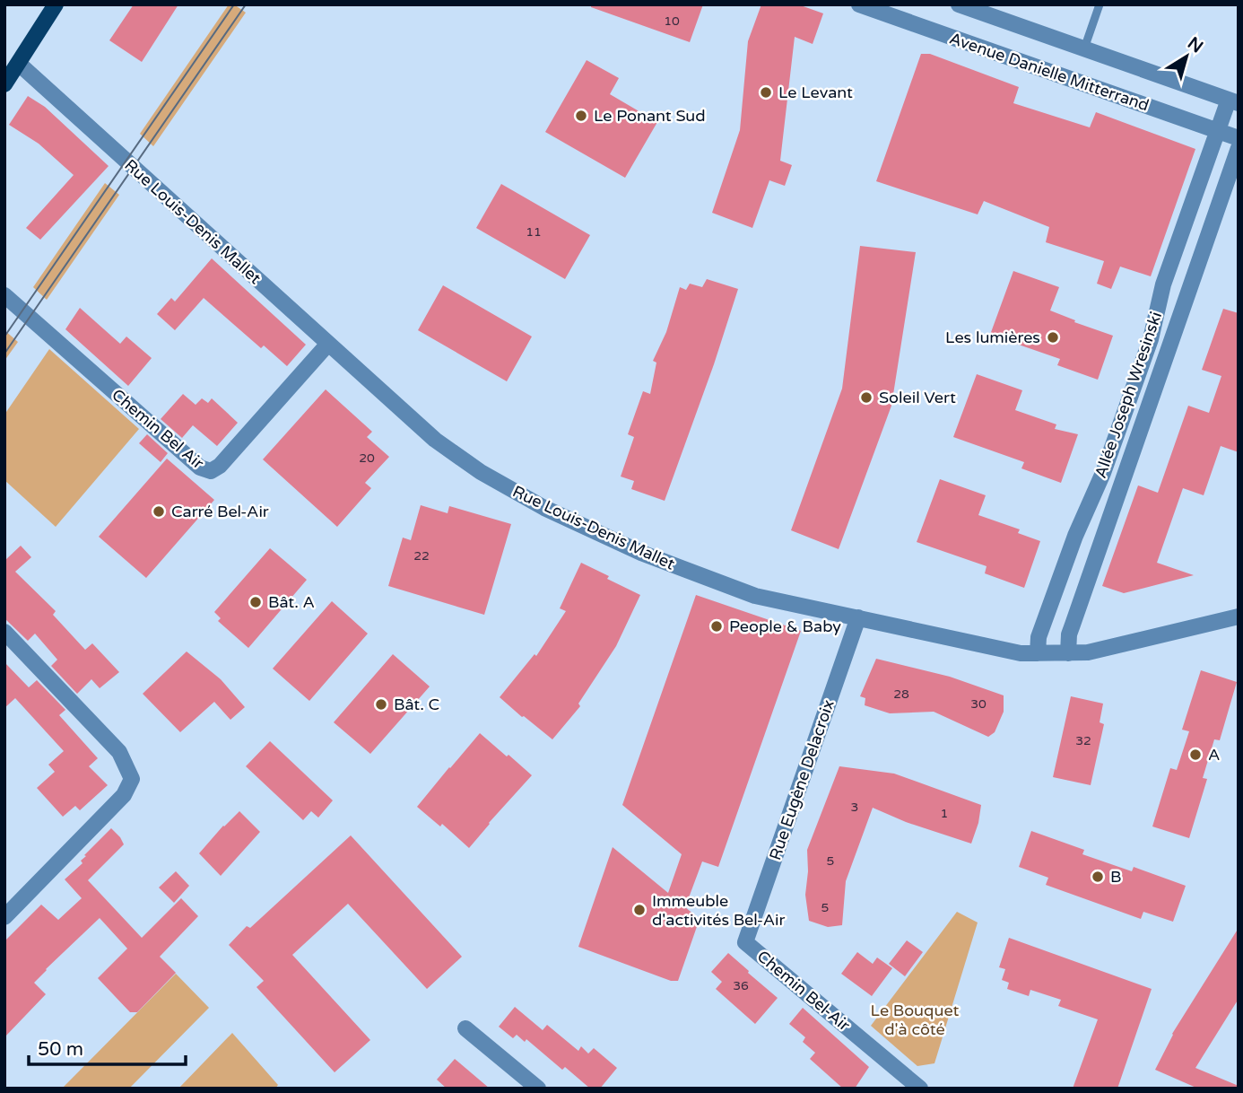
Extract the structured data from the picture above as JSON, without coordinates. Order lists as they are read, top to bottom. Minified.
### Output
{"streets":{"street":["Avenue Danielle Mitterrand","Rue Louis-Denis Mallet","Allée Joseph Wresinski","Chemin Bel Air","Rue Eugène Delacroix","Chemin Bel-Air"]},"crossings":[["Avenue Danielle Mitterrand","Allée Joseph Wresinski"],["Rue Louis-Denis Mallet","Allée Joseph Wresinski"],["Rue Louis-Denis Mallet","Chemin Bel Air"],["Rue Louis-Denis Mallet","Rue Eugène Delacroix"],["Rue Eugène Delacroix","Chemin Bel-Air"]],"parks":["Le Bouquet d'à côté"],"places":["Le Levant","Le Ponant Sud","Les lumières","Soleil Vert","Carré Bel-Air","Bât. A","People & Baby","Bât. C","A","B","Immeuble d'activités Bel-Air"],"house_numbers":["10","11","20","22","28","30","32","3","1","5","5","36"],"scale_bar":"50 m","north":"top right"}
